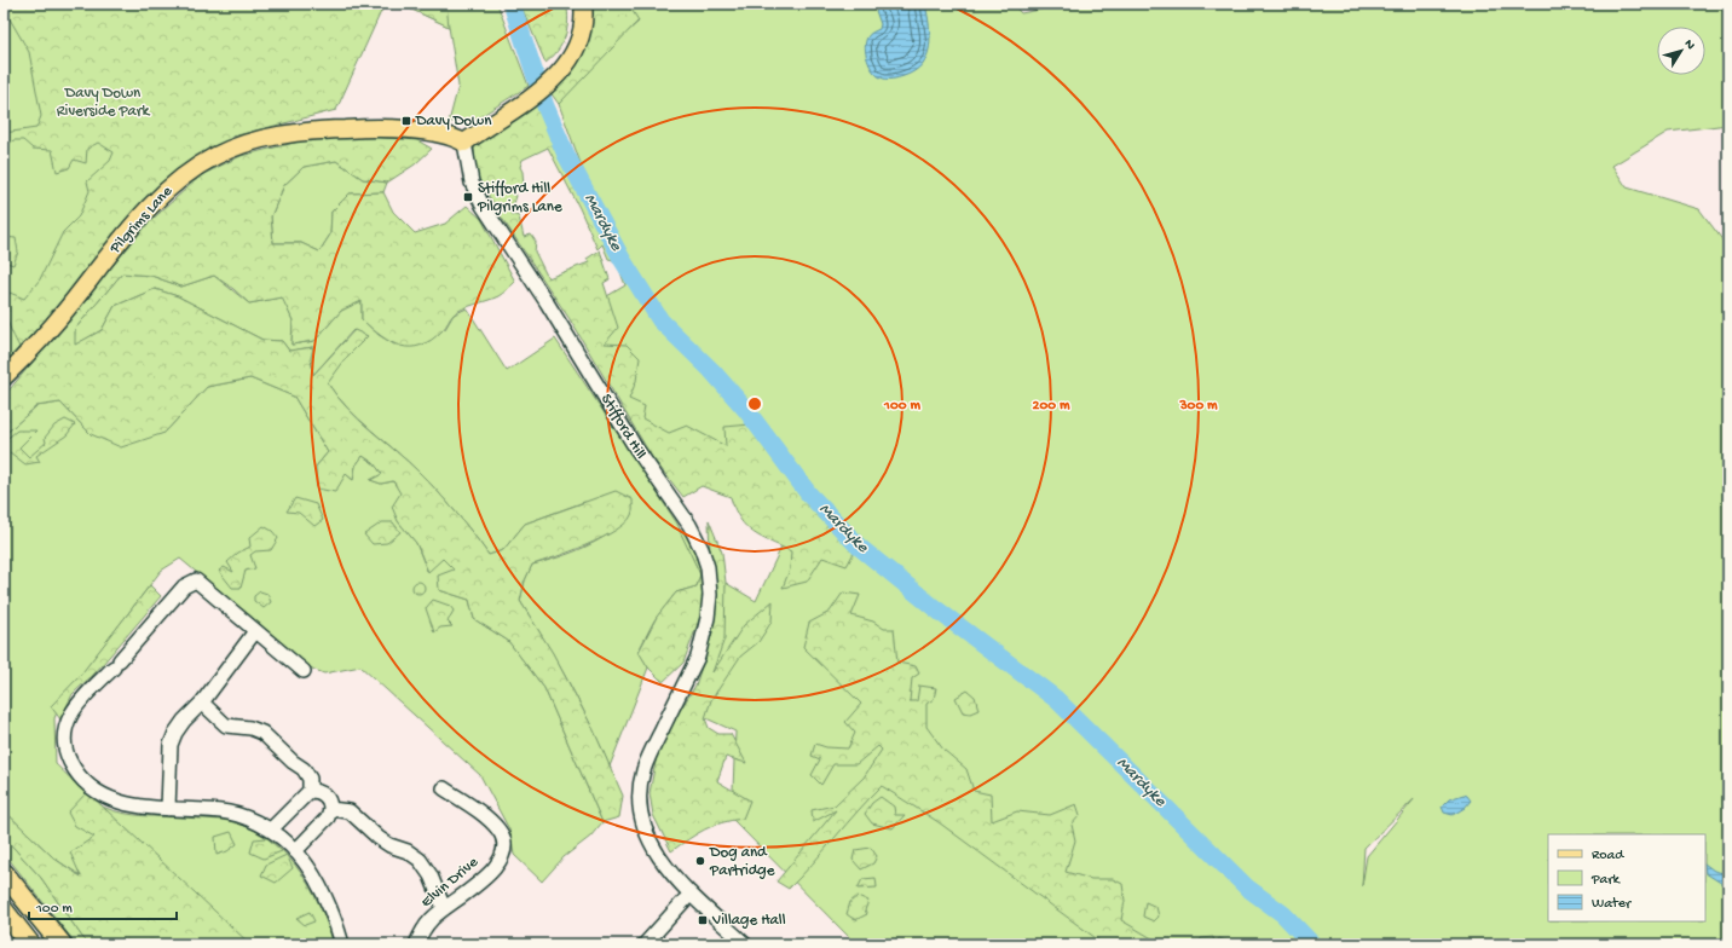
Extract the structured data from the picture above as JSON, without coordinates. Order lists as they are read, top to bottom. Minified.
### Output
{"streets":{"main road":["Pilgrims Lane"],"street":["Stifford Hill","Elvin Drive"]},"crossings":[["Pilgrims Lane","Stifford Hill"]],"water":["Mardyke"],"parks":["Davy Down Riverside Park"],"places":{"transit":["Davy Down","Stifford Hill Pilgrims Lane","Village Hall"],"other":["Dog and Partridge"]},"legend":["Road","Park","Water"],"scale_bar":"100 m","north":"top right","rings":["100 m","200 m","300 m"]}
